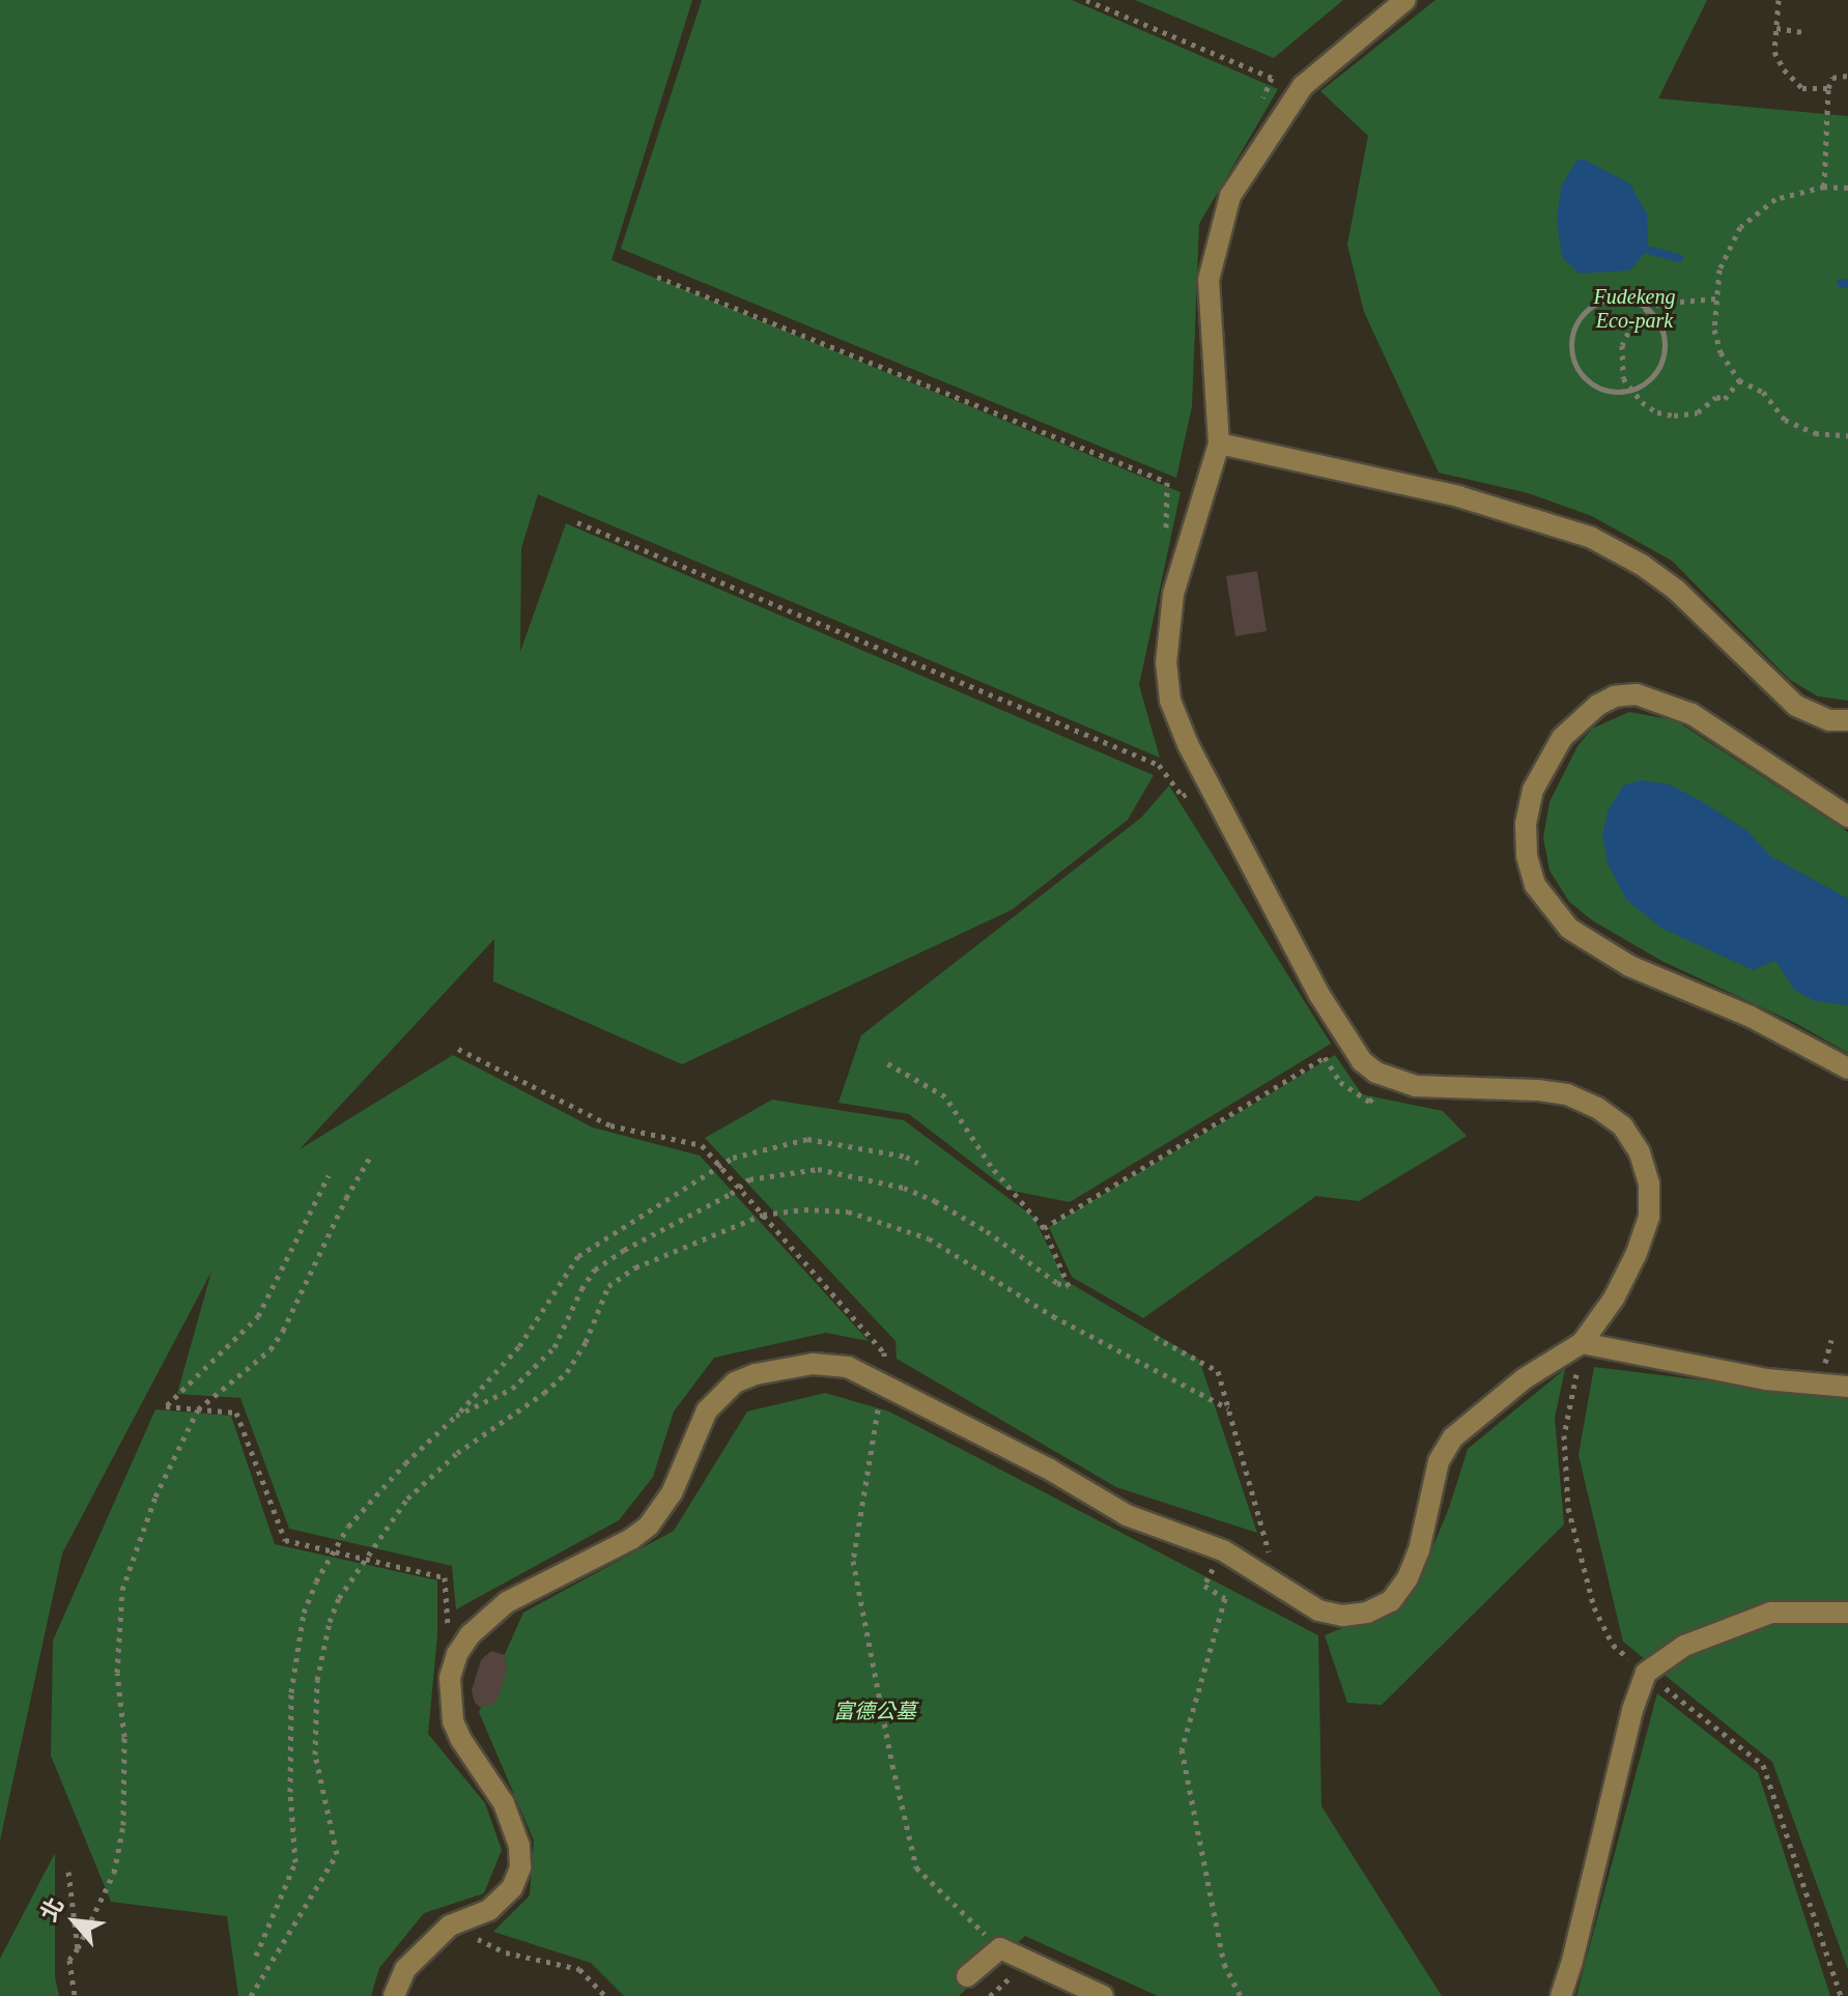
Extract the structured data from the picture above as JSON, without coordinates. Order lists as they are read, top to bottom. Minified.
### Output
{"parks":["Fudekeng Eco-park","富德公墓"],"north":"top left"}
